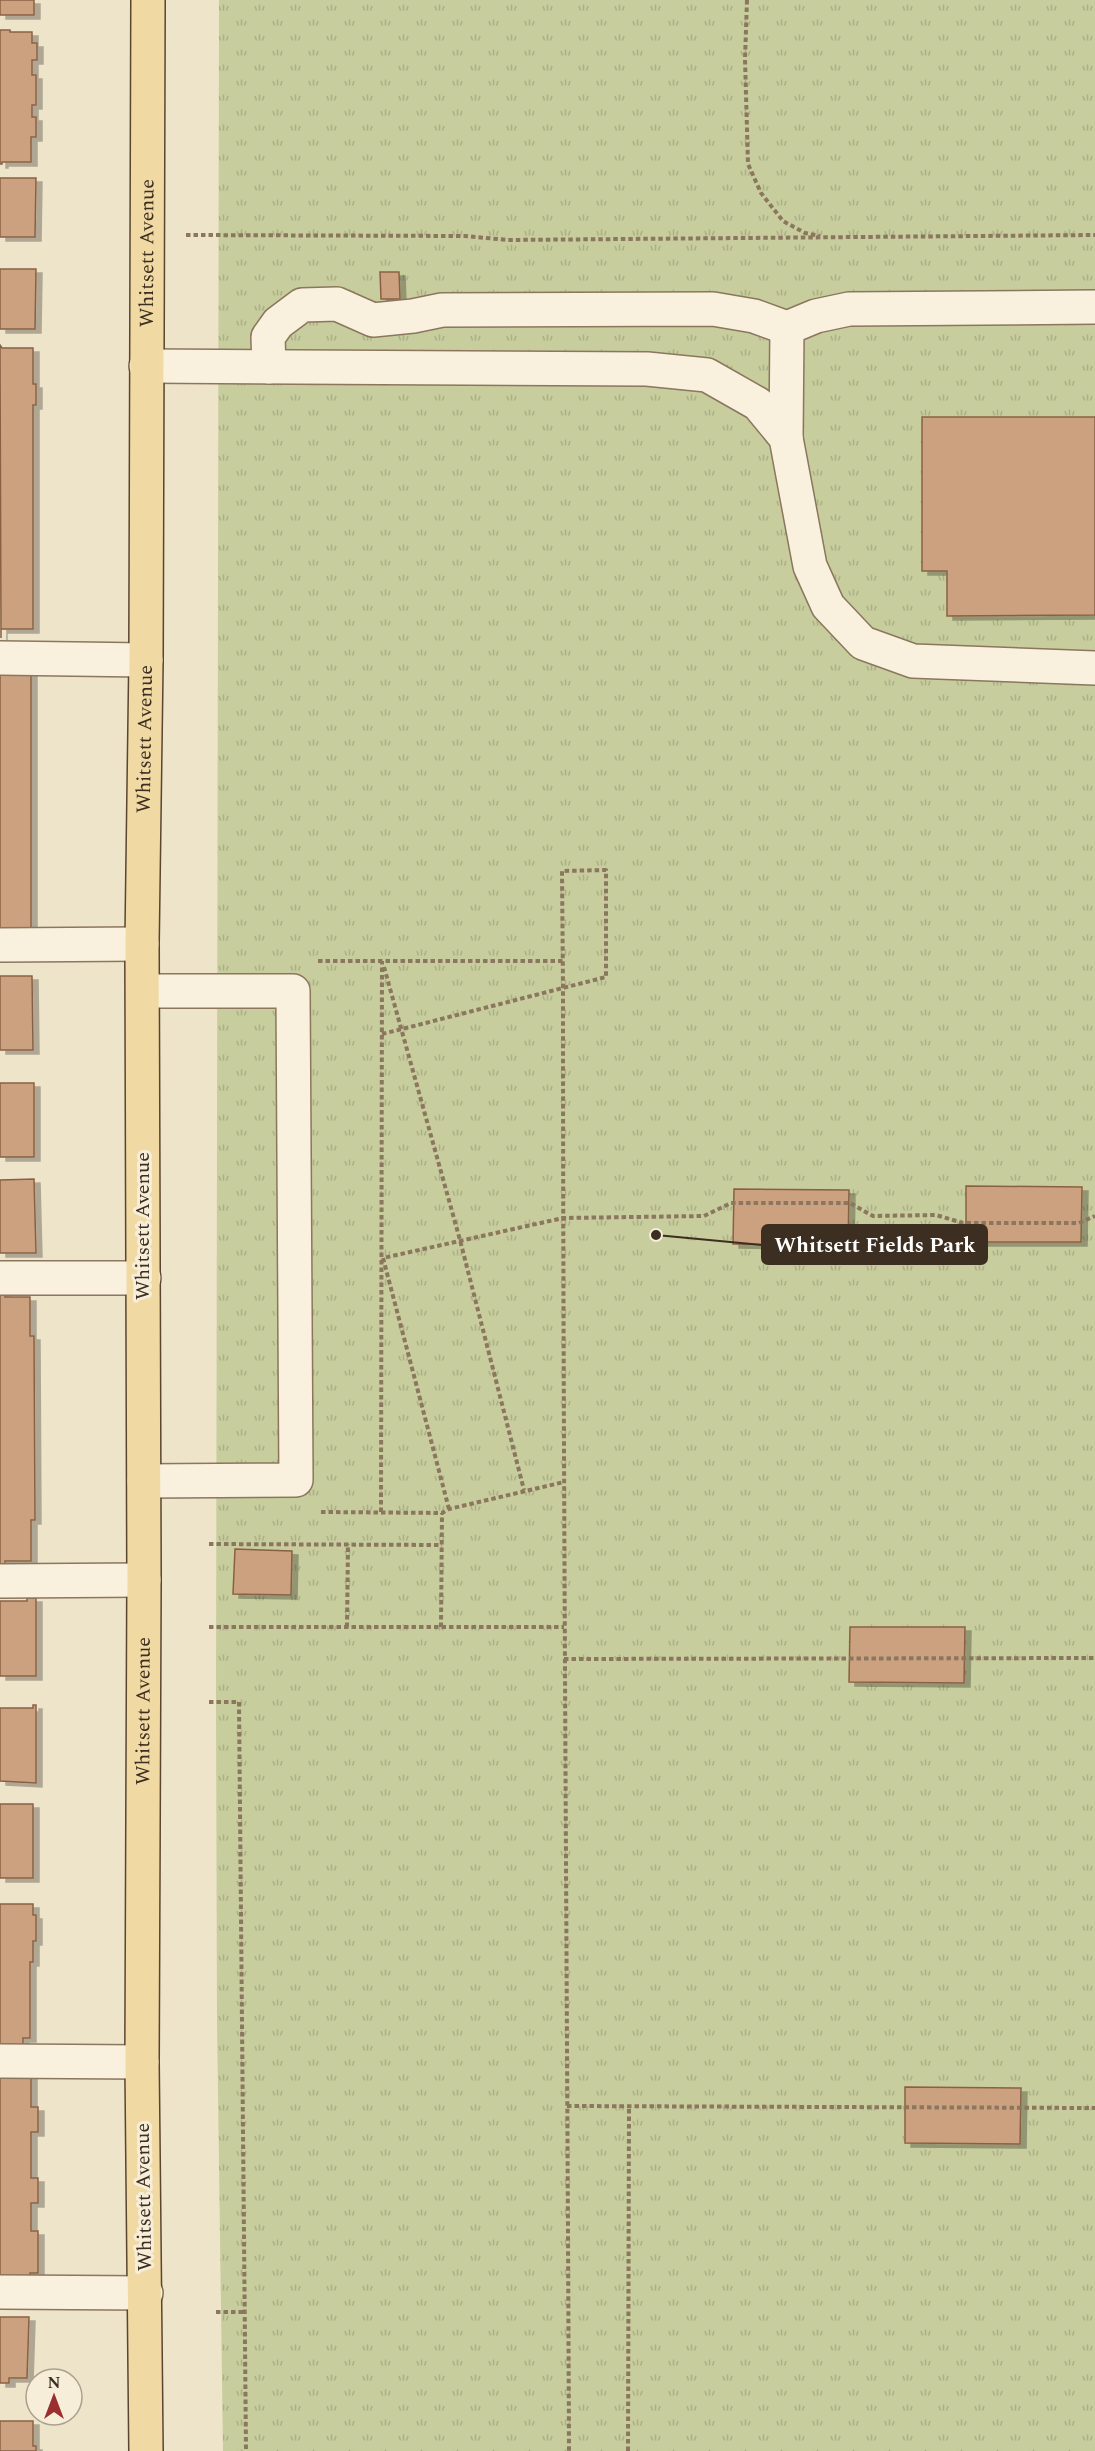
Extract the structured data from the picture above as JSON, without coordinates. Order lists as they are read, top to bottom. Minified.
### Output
{"streets":{"main road":["Whitsett Avenue"]},"places":["Whitsett Fields Park"],"north":"top"}
